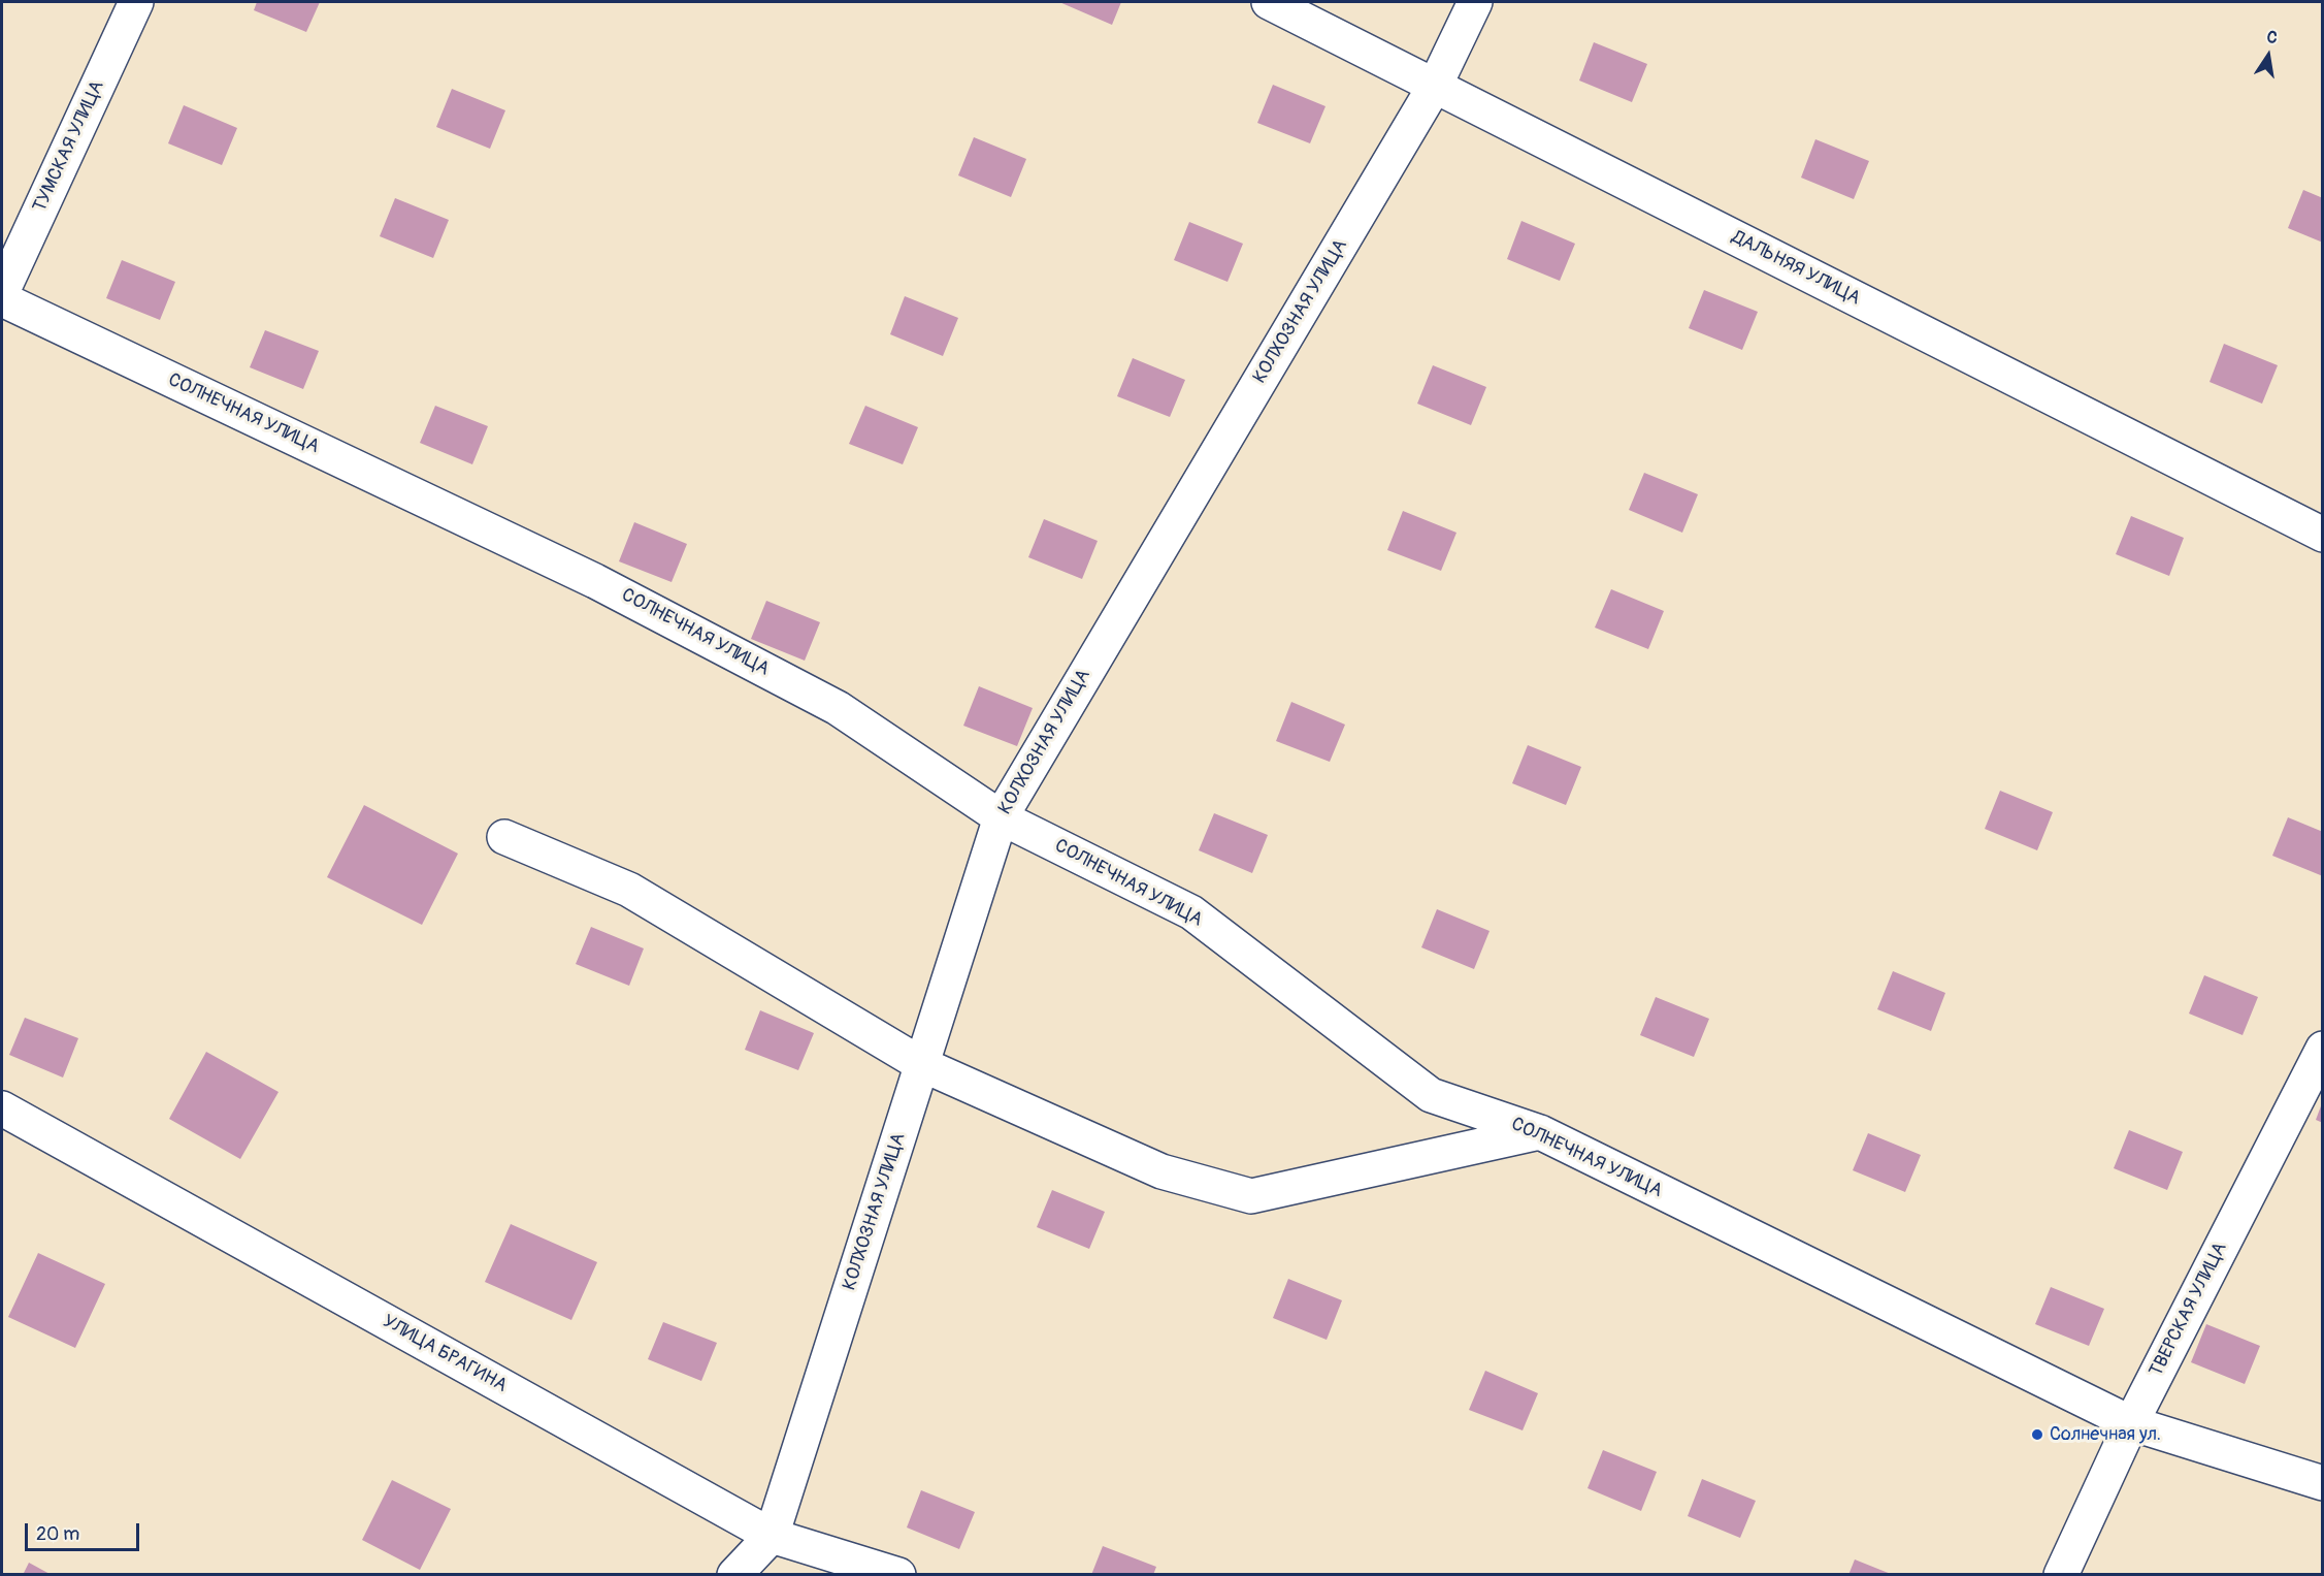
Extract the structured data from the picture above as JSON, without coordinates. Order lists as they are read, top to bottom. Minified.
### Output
{"streets":{"street":["ТУМСКАЯ УЛИЦА","ДАЛЬНЯЯ УЛИЦА","КОЛХОЗНАЯ УЛИЦА","СОЛНЕЧНАЯ УЛИЦА","ТВЕРСКАЯ УЛИЦА","УЛИЦА БРАГИНА"]},"crossings":[["ДАЛЬНЯЯ УЛИЦА","КОЛХОЗНАЯ УЛИЦА"],["КОЛХОЗНАЯ УЛИЦА","СОЛНЕЧНАЯ УЛИЦА"],["КОЛХОЗНАЯ УЛИЦА","УЛИЦА БРАГИНА"],["СОЛНЕЧНАЯ УЛИЦА","ТВЕРСКАЯ УЛИЦА"]],"places":["Солнечная ул."],"scale_bar":"20 m","north":"top"}
